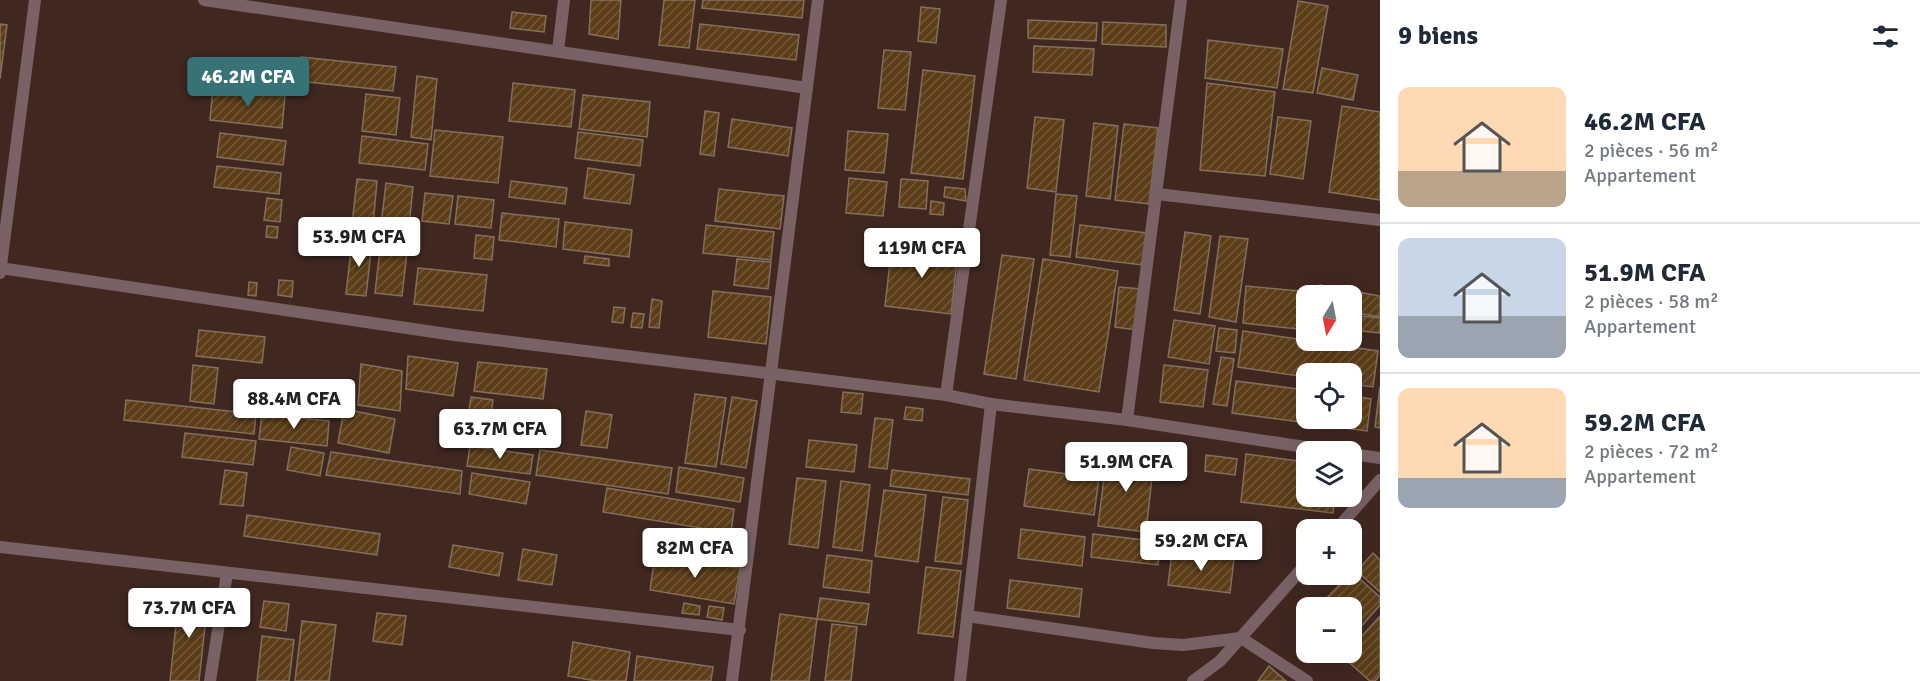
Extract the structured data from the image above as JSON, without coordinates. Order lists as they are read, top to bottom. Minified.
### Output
{"north":"bottom","page":{"heading":"9 biens","price":["46.2M CFA","53.9M CFA","119M CFA","88.4M CFA","63.7M CFA","51.9M CFA","59.2M CFA","82M CFA","73.7M CFA"],"list":[{"name":"46.2M CFA","note":"2 pièces · 56 m² · Appartement"},{"name":"51.9M CFA","note":"2 pièces · 58 m² · Appartement"},{"name":"59.2M CFA","note":"2 pièces · 72 m² · Appartement"}],"map_buttons":["+","−"]}}
